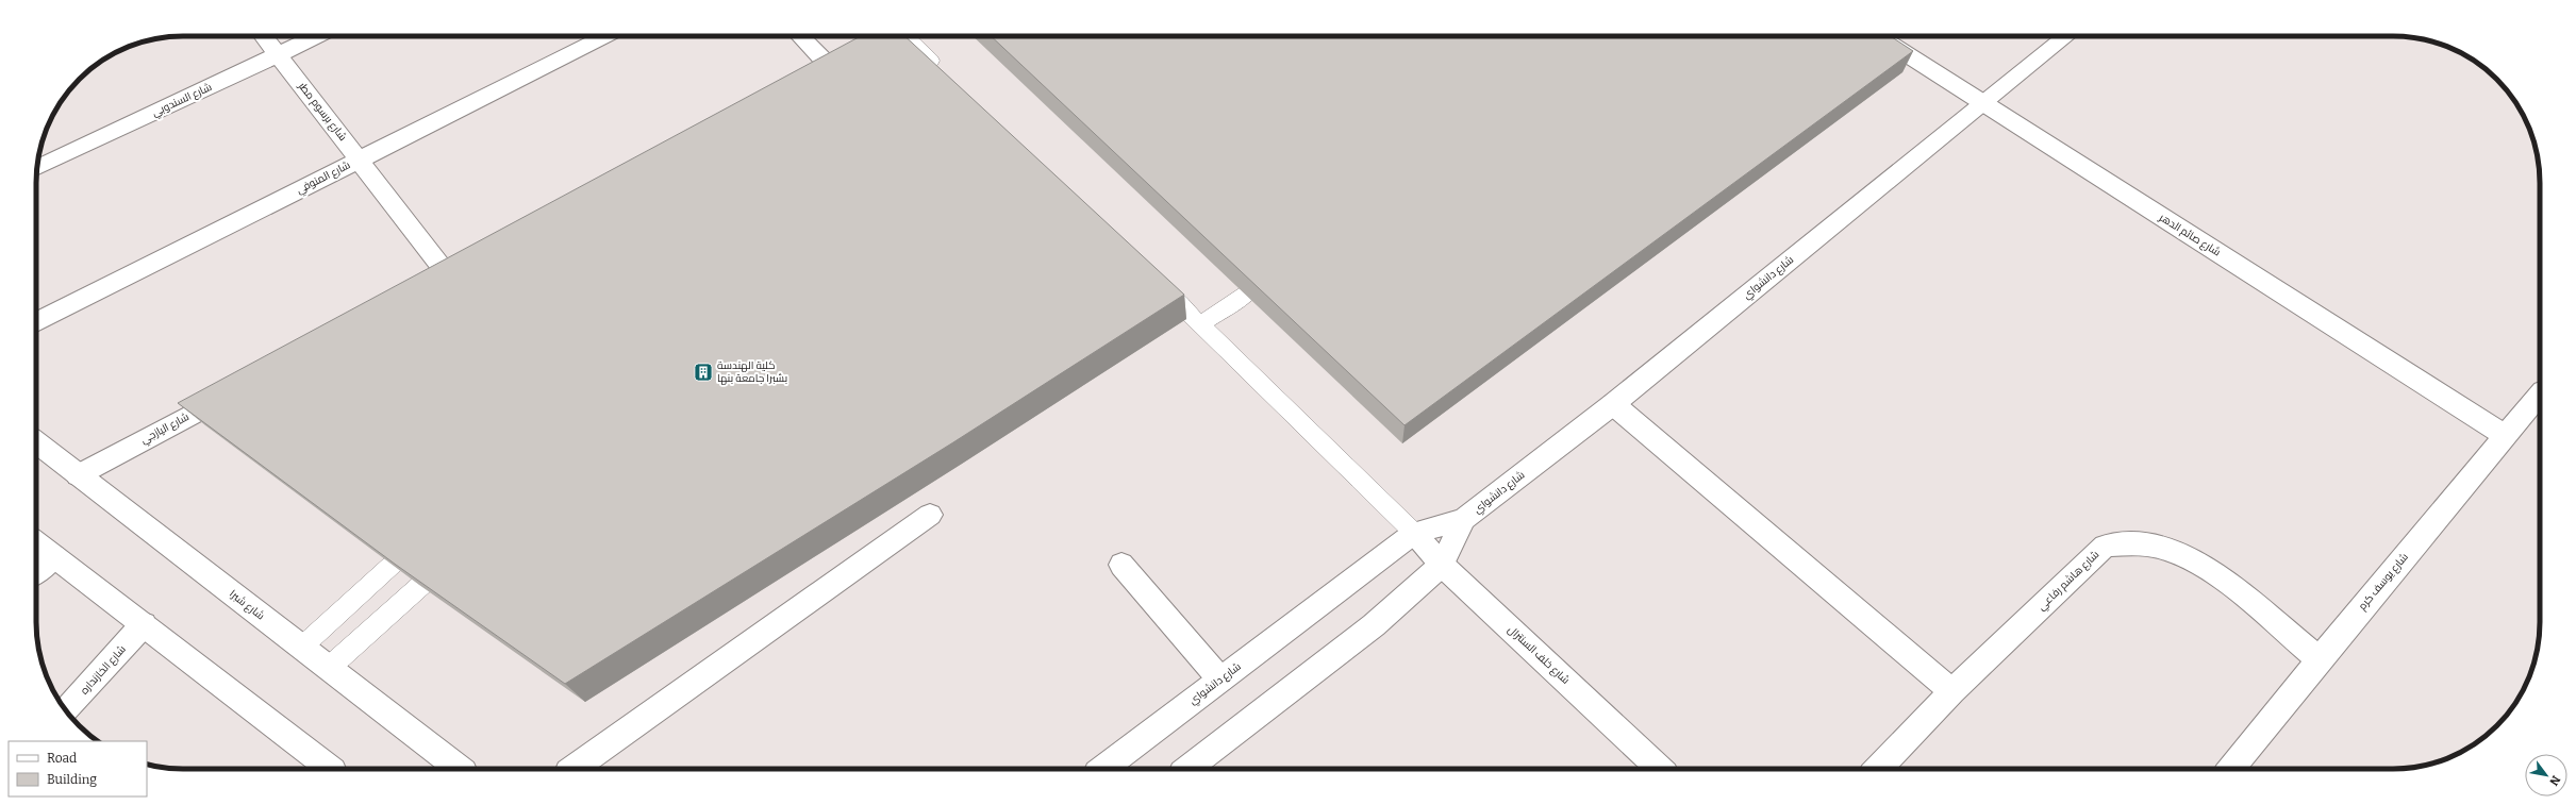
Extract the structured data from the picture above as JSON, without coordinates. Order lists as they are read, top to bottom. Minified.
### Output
{"streets":{"street":["شارع السندوبي","شارع برسوم مطر","شارع المنوفي","شارع صائم الدهر","شارع دانشواي","شارع اليازجي","شارع هاشم رفاعي","شارع يوسف كرم","شارع شبرا","شارع خلف السنترال","شارع الخازنداره"]},"crossings":[["شارع السندوبي","شارع برسوم مطر"],["شارع برسوم مطر","شارع المنوفي"],["شارع صائم الدهر","شارع دانشواي"],["شارع صائم الدهر","شارع يوسف كرم"],["شارع دانشواي","شارع خلف السنترال"],["شارع اليازجي","شارع شبرا"],["شارع هاشم رفاعي","شارع يوسف كرم"]],"places":{"building":["كلية الهندسة بشبرا جامعة بنها"]},"legend":["Road","Building"],"north":"bottom right"}
